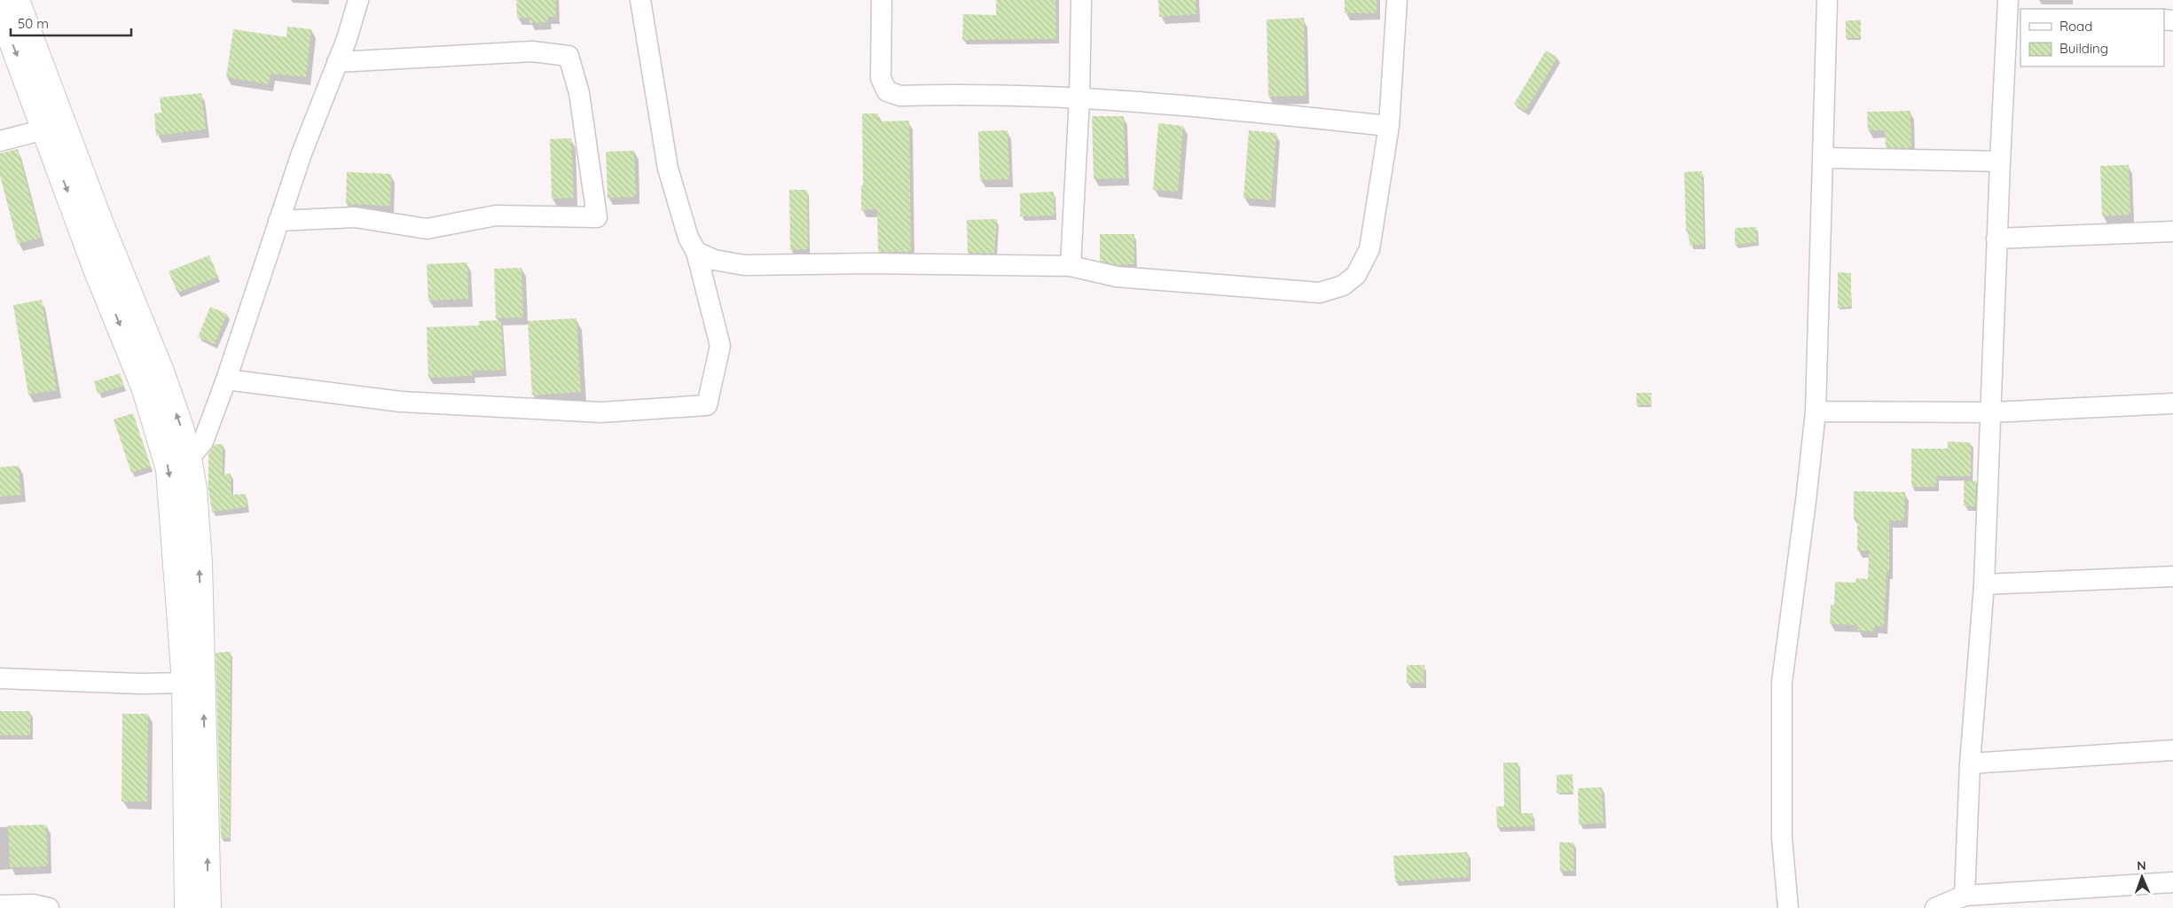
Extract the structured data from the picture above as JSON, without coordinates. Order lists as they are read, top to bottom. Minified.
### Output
{"legend":["Road","Building"],"scale_bar":"50 m","north":"top"}
